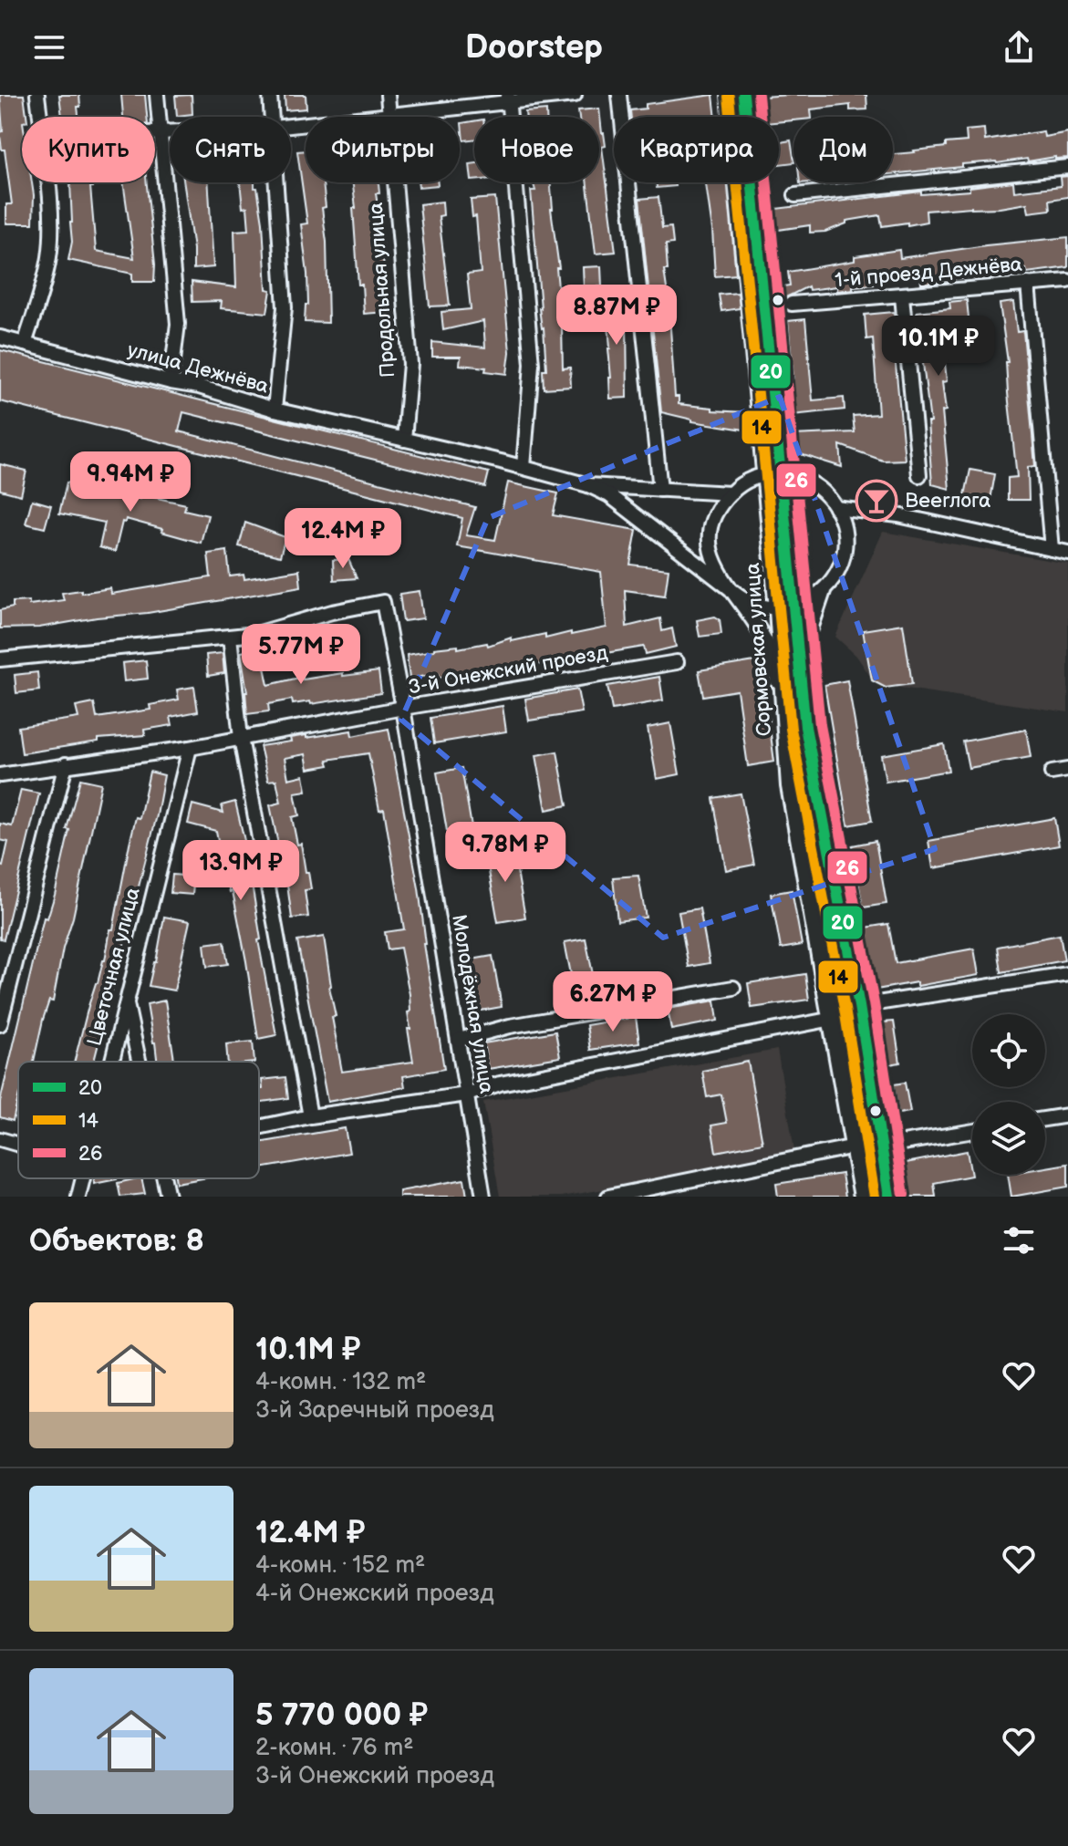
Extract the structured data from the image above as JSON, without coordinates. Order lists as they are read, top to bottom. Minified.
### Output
{"streets":{"highway":["Сормовская улица"],"street":["1-й проезд Дежнёва","Продольная улица","улица Дежнёва","3-й Онежский проезд","Цветочная улица","Молодёжная улица"]},"crossings":[["Продольная улица","улица Дежнёва"],["3-й Онежский проезд","Цветочная улица"],["3-й Онежский проезд","Молодёжная улица"]],"places":{"bar":["Beerлога"]},"lines":["transit line 20","transit line 26","transit line 14"],"legend":["20","14","26"],"page":{"header":"Doorstep","chip":["Купить","Снять","Фильтры","Новое","Квартира","Дом"],"price":["8.87M ₽","10.1M ₽","9.94M ₽","12.4M ₽","5.77M ₽","9.78M ₽","13.9M ₽","6.27M ₽"],"heading":"Объектов: 8","list":[{"name":"10.1M ₽","note":"4-комн. · 132 m² · 3-й Заречный проезд"},{"name":"12.4M ₽","note":"4-комн. · 152 m² · 4-й Онежский проезд"},{"name":"5 770 000 ₽","note":"2-комн. · 76 m² · 3-й Онежский проезд"}]}}
